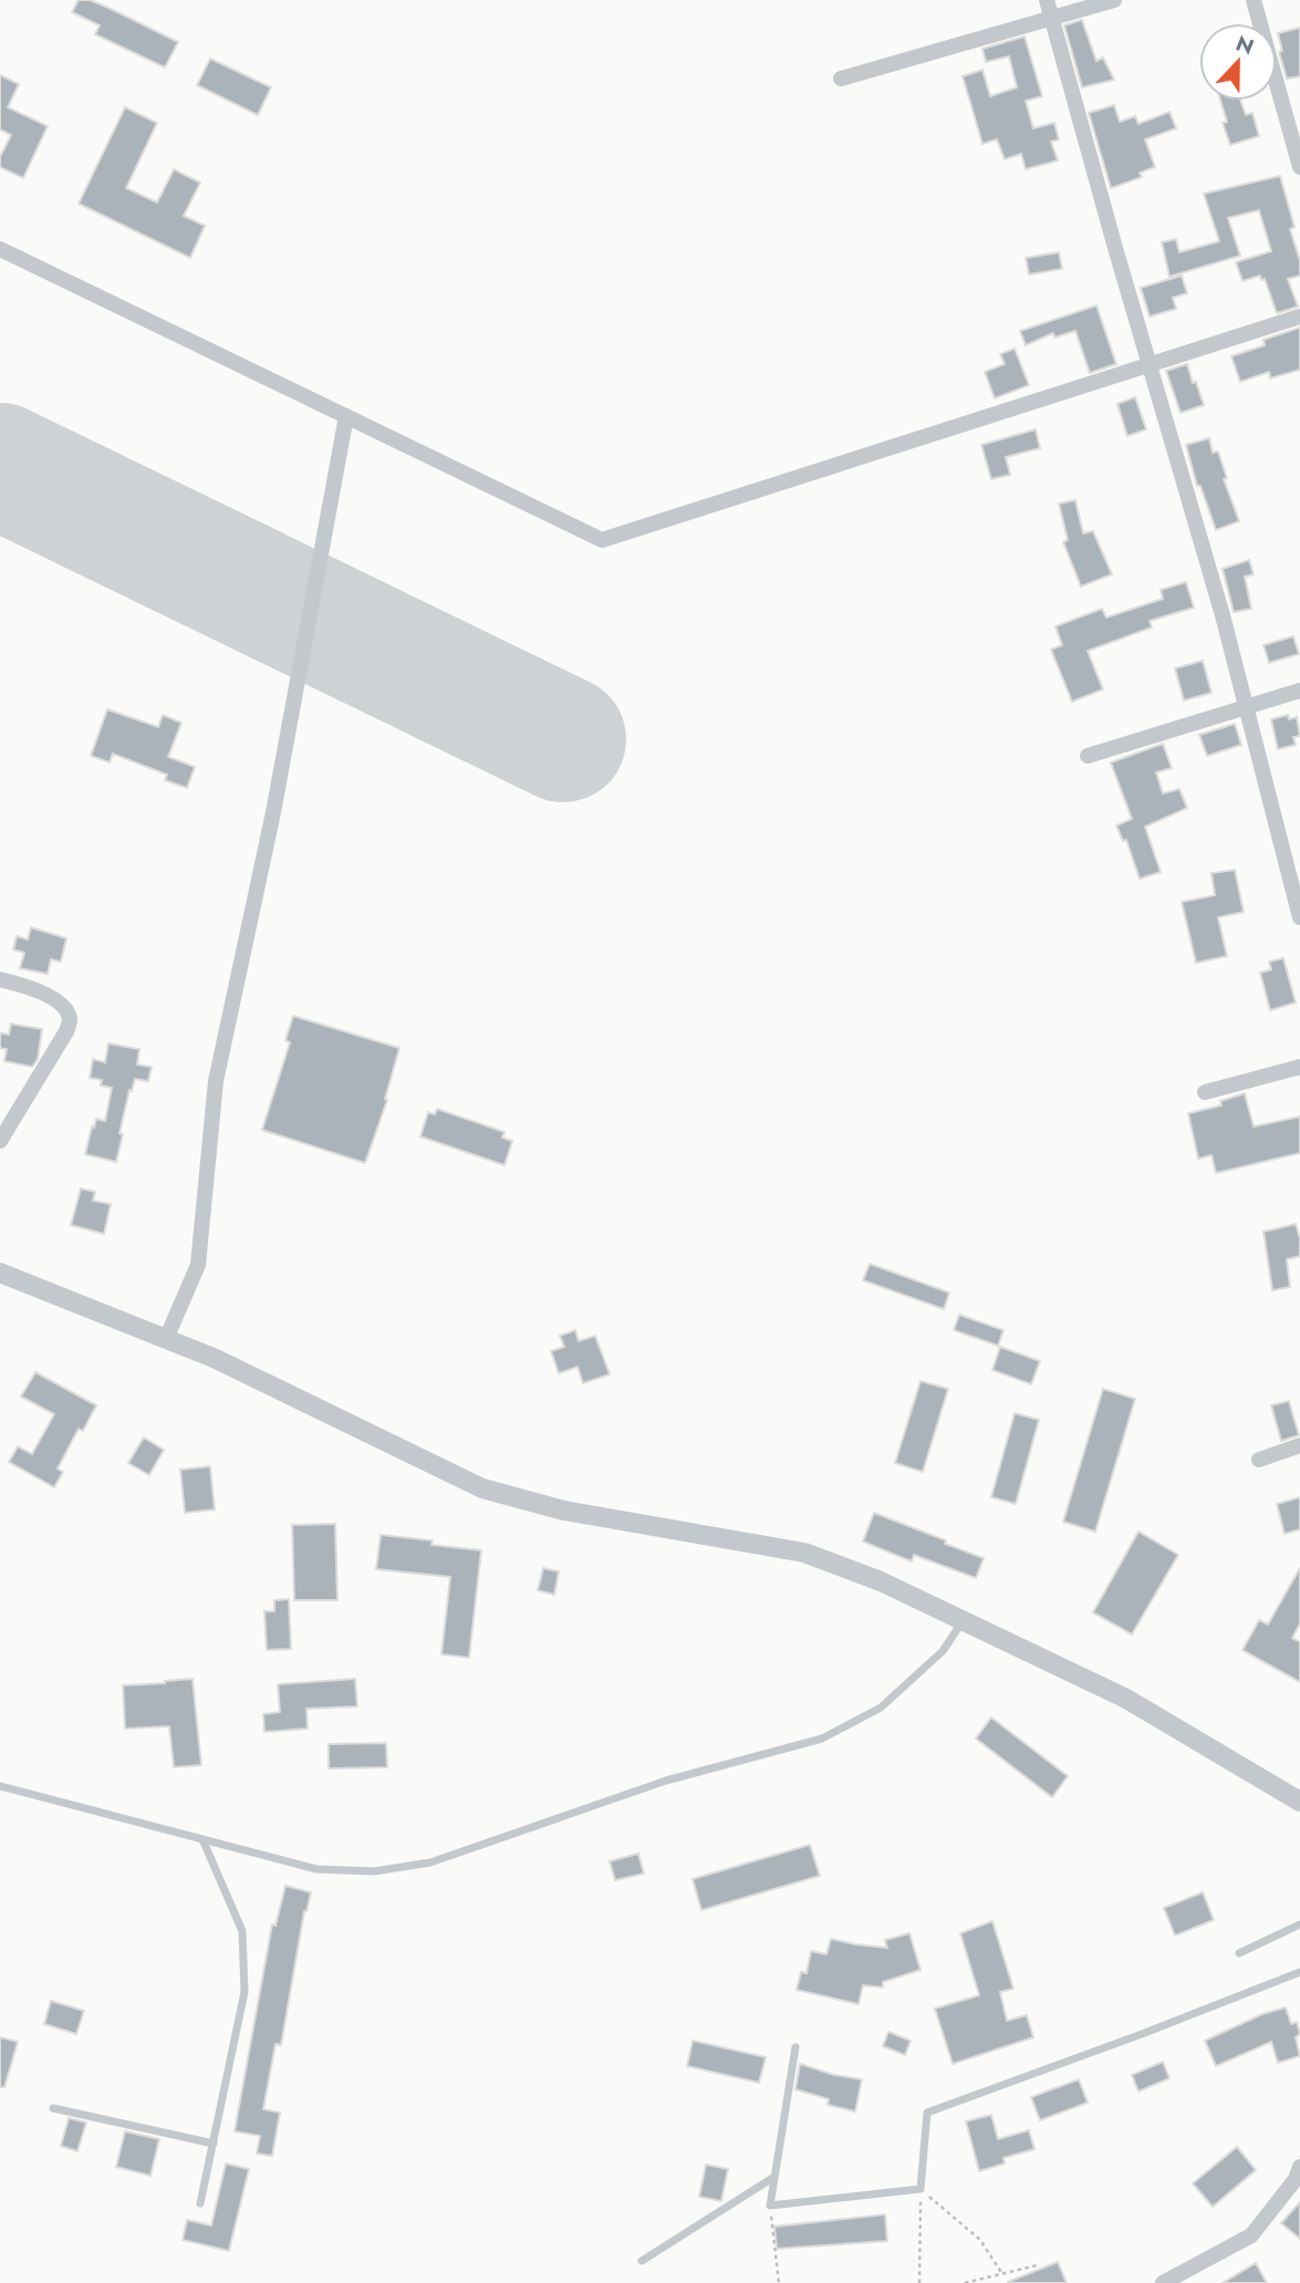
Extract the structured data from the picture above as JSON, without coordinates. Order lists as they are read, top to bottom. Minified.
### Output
{"north":"top"}
